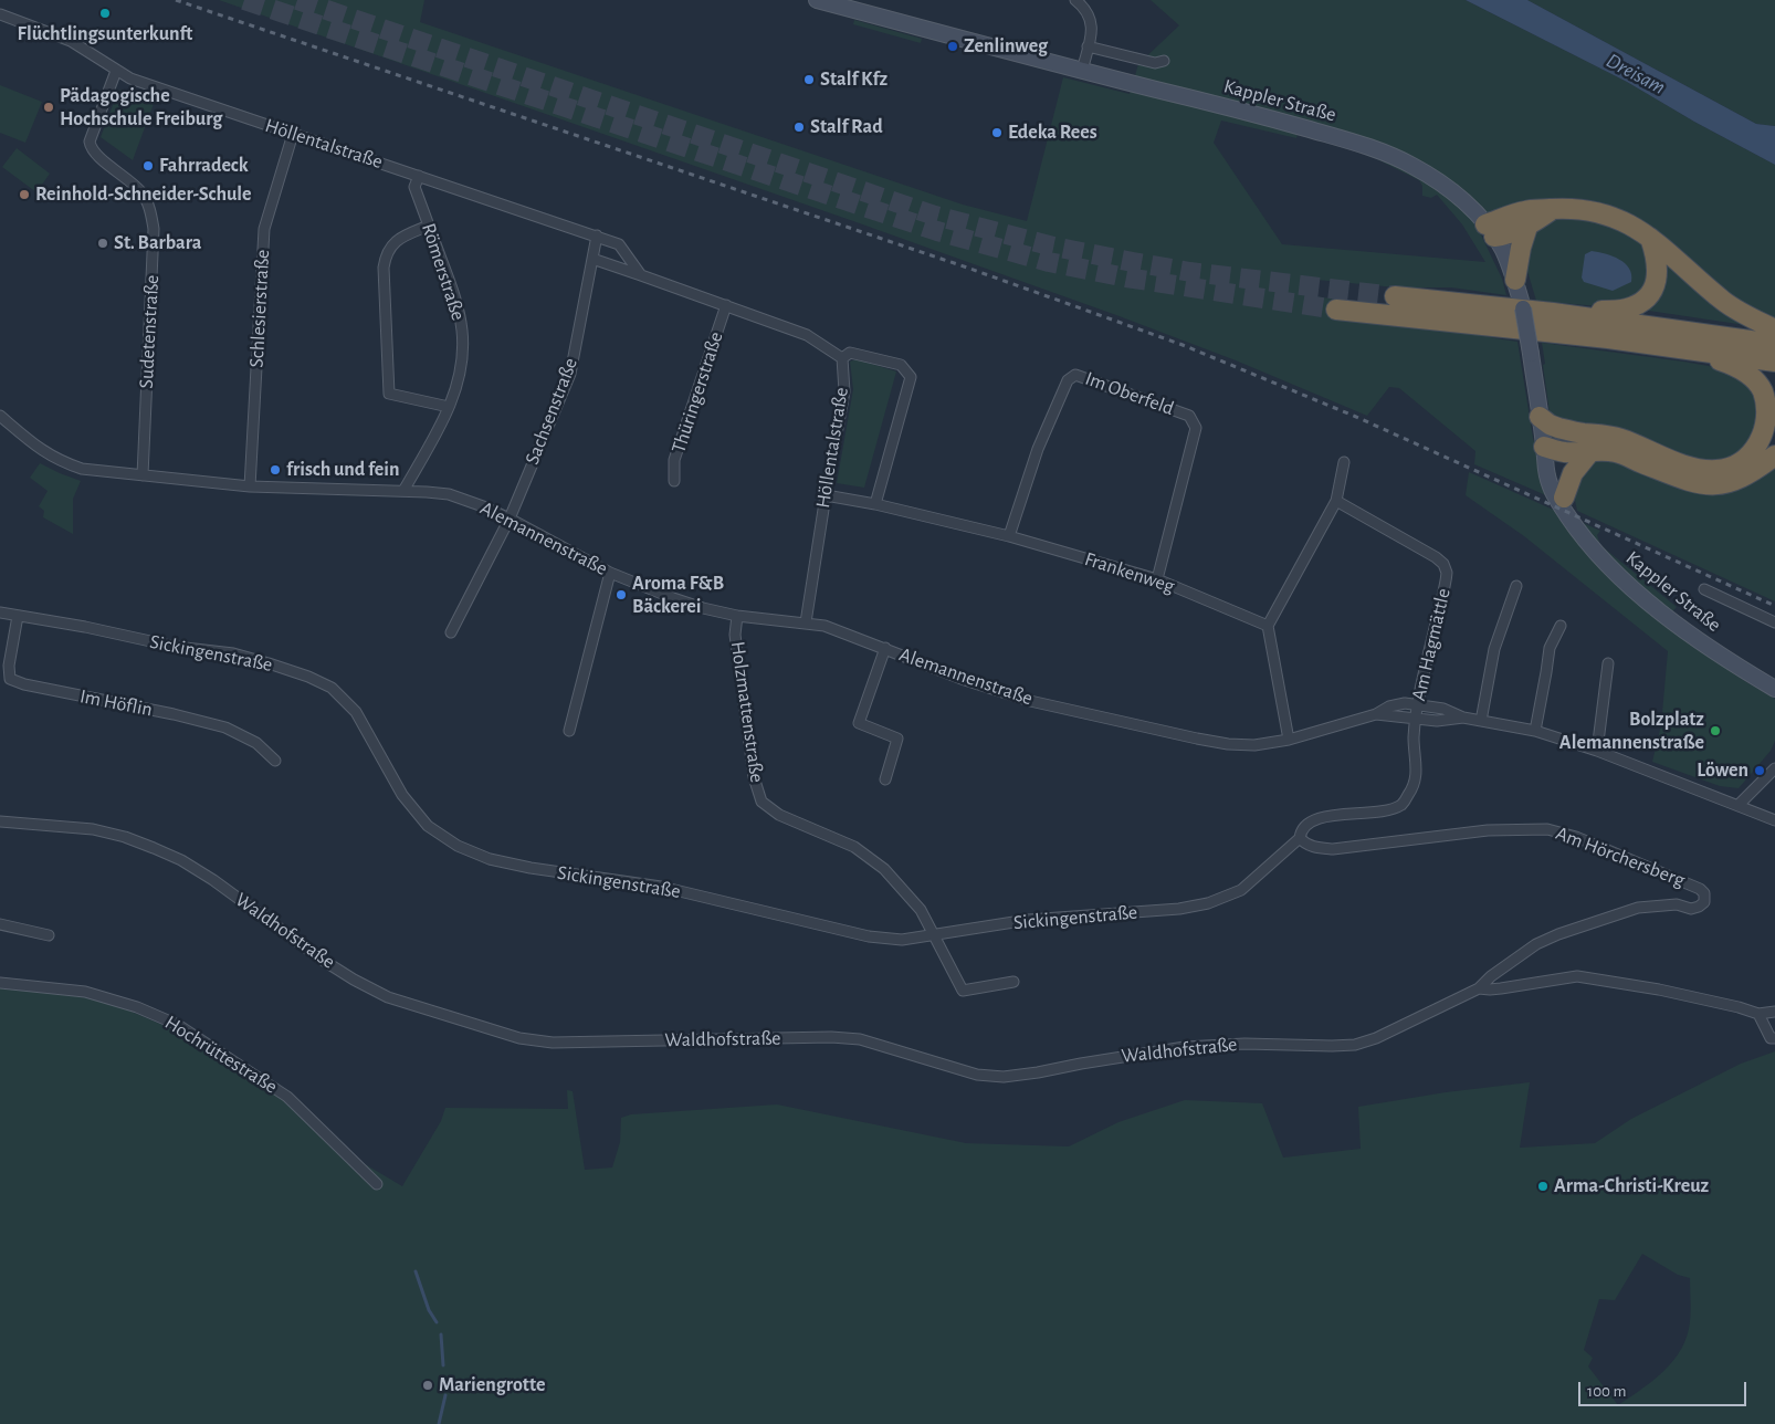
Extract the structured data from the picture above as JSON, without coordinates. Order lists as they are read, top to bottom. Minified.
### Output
{"streets":{"street":["Kappler Straße","Höllentalstraße","Römerstraße","Schlesierstraße","Sudetenstraße","Thüringerstraße","Im Oberfeld","Sachsenstraße","Alemannenstraße","Frankenweg","Am Hagmättle","Sickingenstraße","Im Höflin","Holzmattenstraße","Am Hörchersberg","Waldhofstraße","Hochrüttestraße"]},"crossings":[["Höllentalstraße","Römerstraße"],["Höllentalstraße","Schlesierstraße"],["Höllentalstraße","Sudetenstraße"],["Höllentalstraße","Thüringerstraße"],["Höllentalstraße","Sachsenstraße"],["Höllentalstraße","Alemannenstraße"],["Höllentalstraße","Frankenweg"],["Römerstraße","Alemannenstraße"],["Schlesierstraße","Alemannenstraße"],["Sudetenstraße","Alemannenstraße"],["Im Oberfeld","Frankenweg"],["Sachsenstraße","Alemannenstraße"],["Alemannenstraße","Am Hagmättle"],["Alemannenstraße","Holzmattenstraße"],["Sickingenstraße","Im Höflin"],["Sickingenstraße","Holzmattenstraße"],["Sickingenstraße","Am Hörchersberg"],["Am Hörchersberg","Waldhofstraße"]],"water":["Dreisam"],"places":["Flüchtlingsunterkunft","Zenlinweg","Stalf Kfz","Pädagogische Hochschule Freiburg","Stalf Rad","Edeka Rees","Fahrradeck","Reinhold-Schneider-Schule","St. Barbara","frisch und fein","Aroma F&B Bäckerei","Bolzplatz Alemannenstraße","Löwen","Arma-Christi-Kreuz","Mariengrotte"],"scale_bar":"100 m"}
